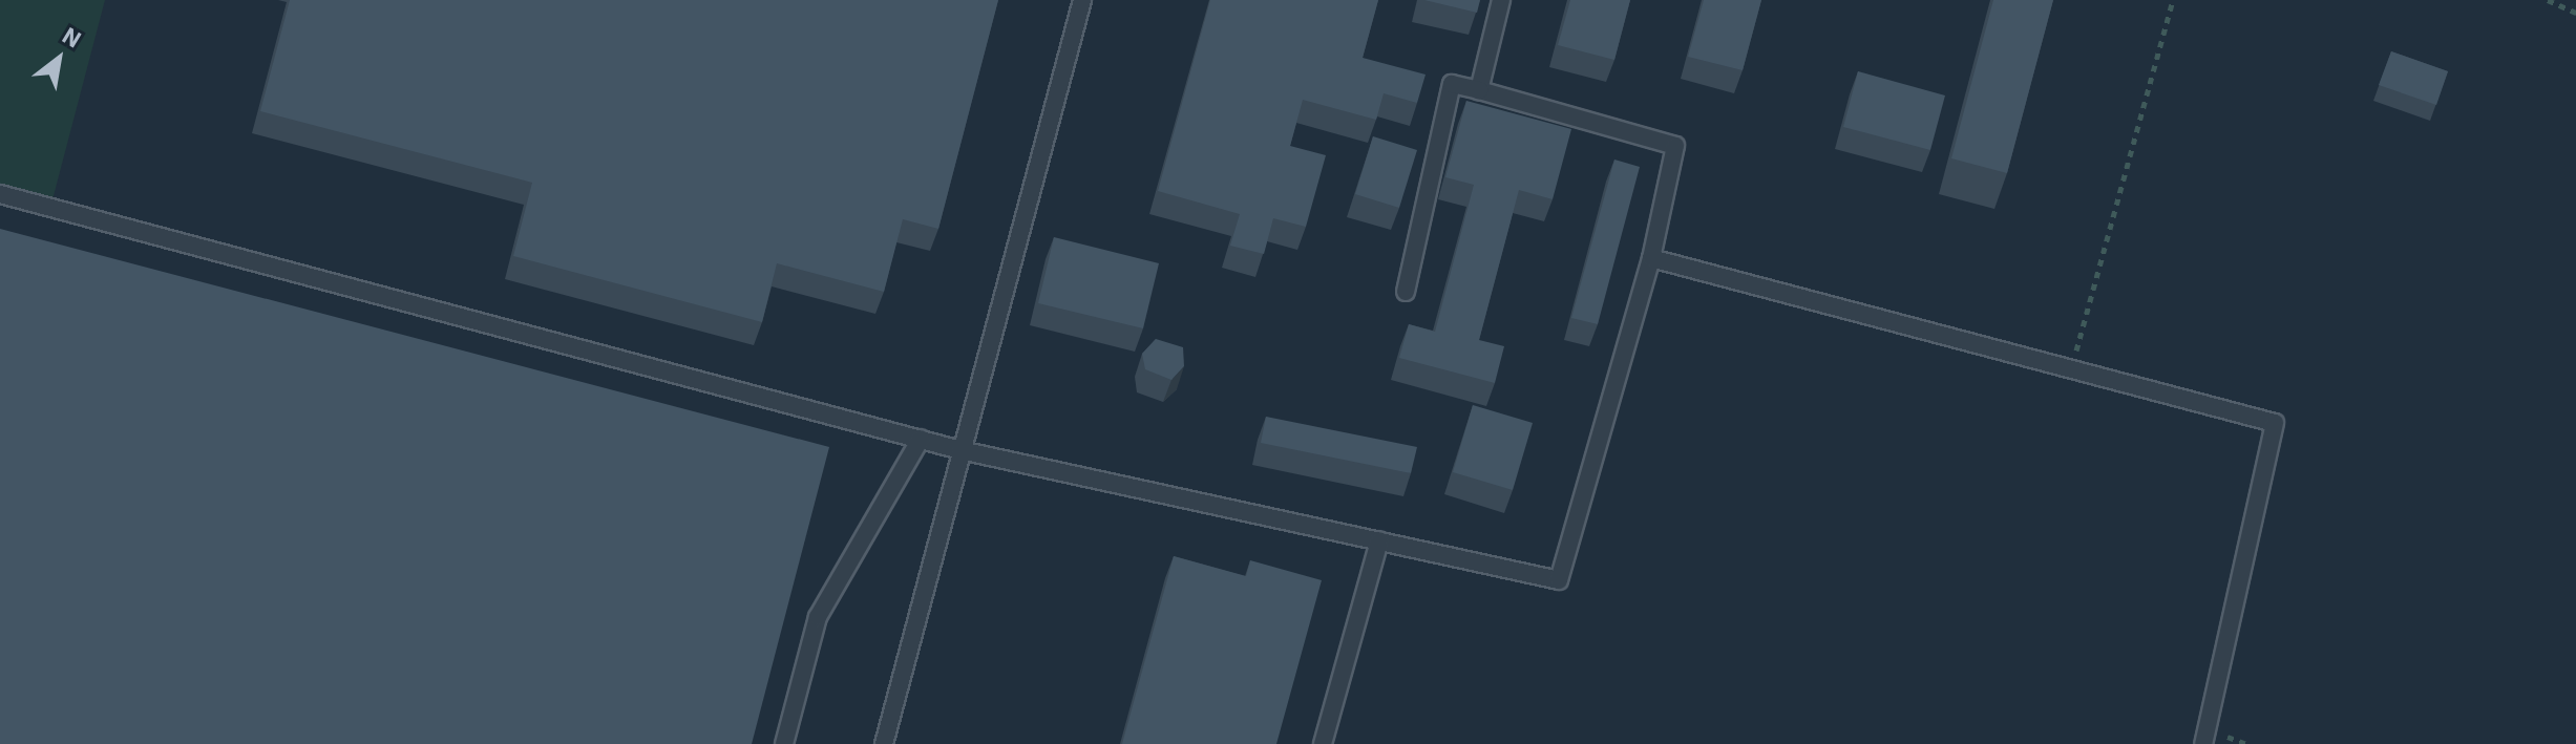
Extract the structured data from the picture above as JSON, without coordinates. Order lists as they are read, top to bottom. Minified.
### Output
{"north":"top right"}
